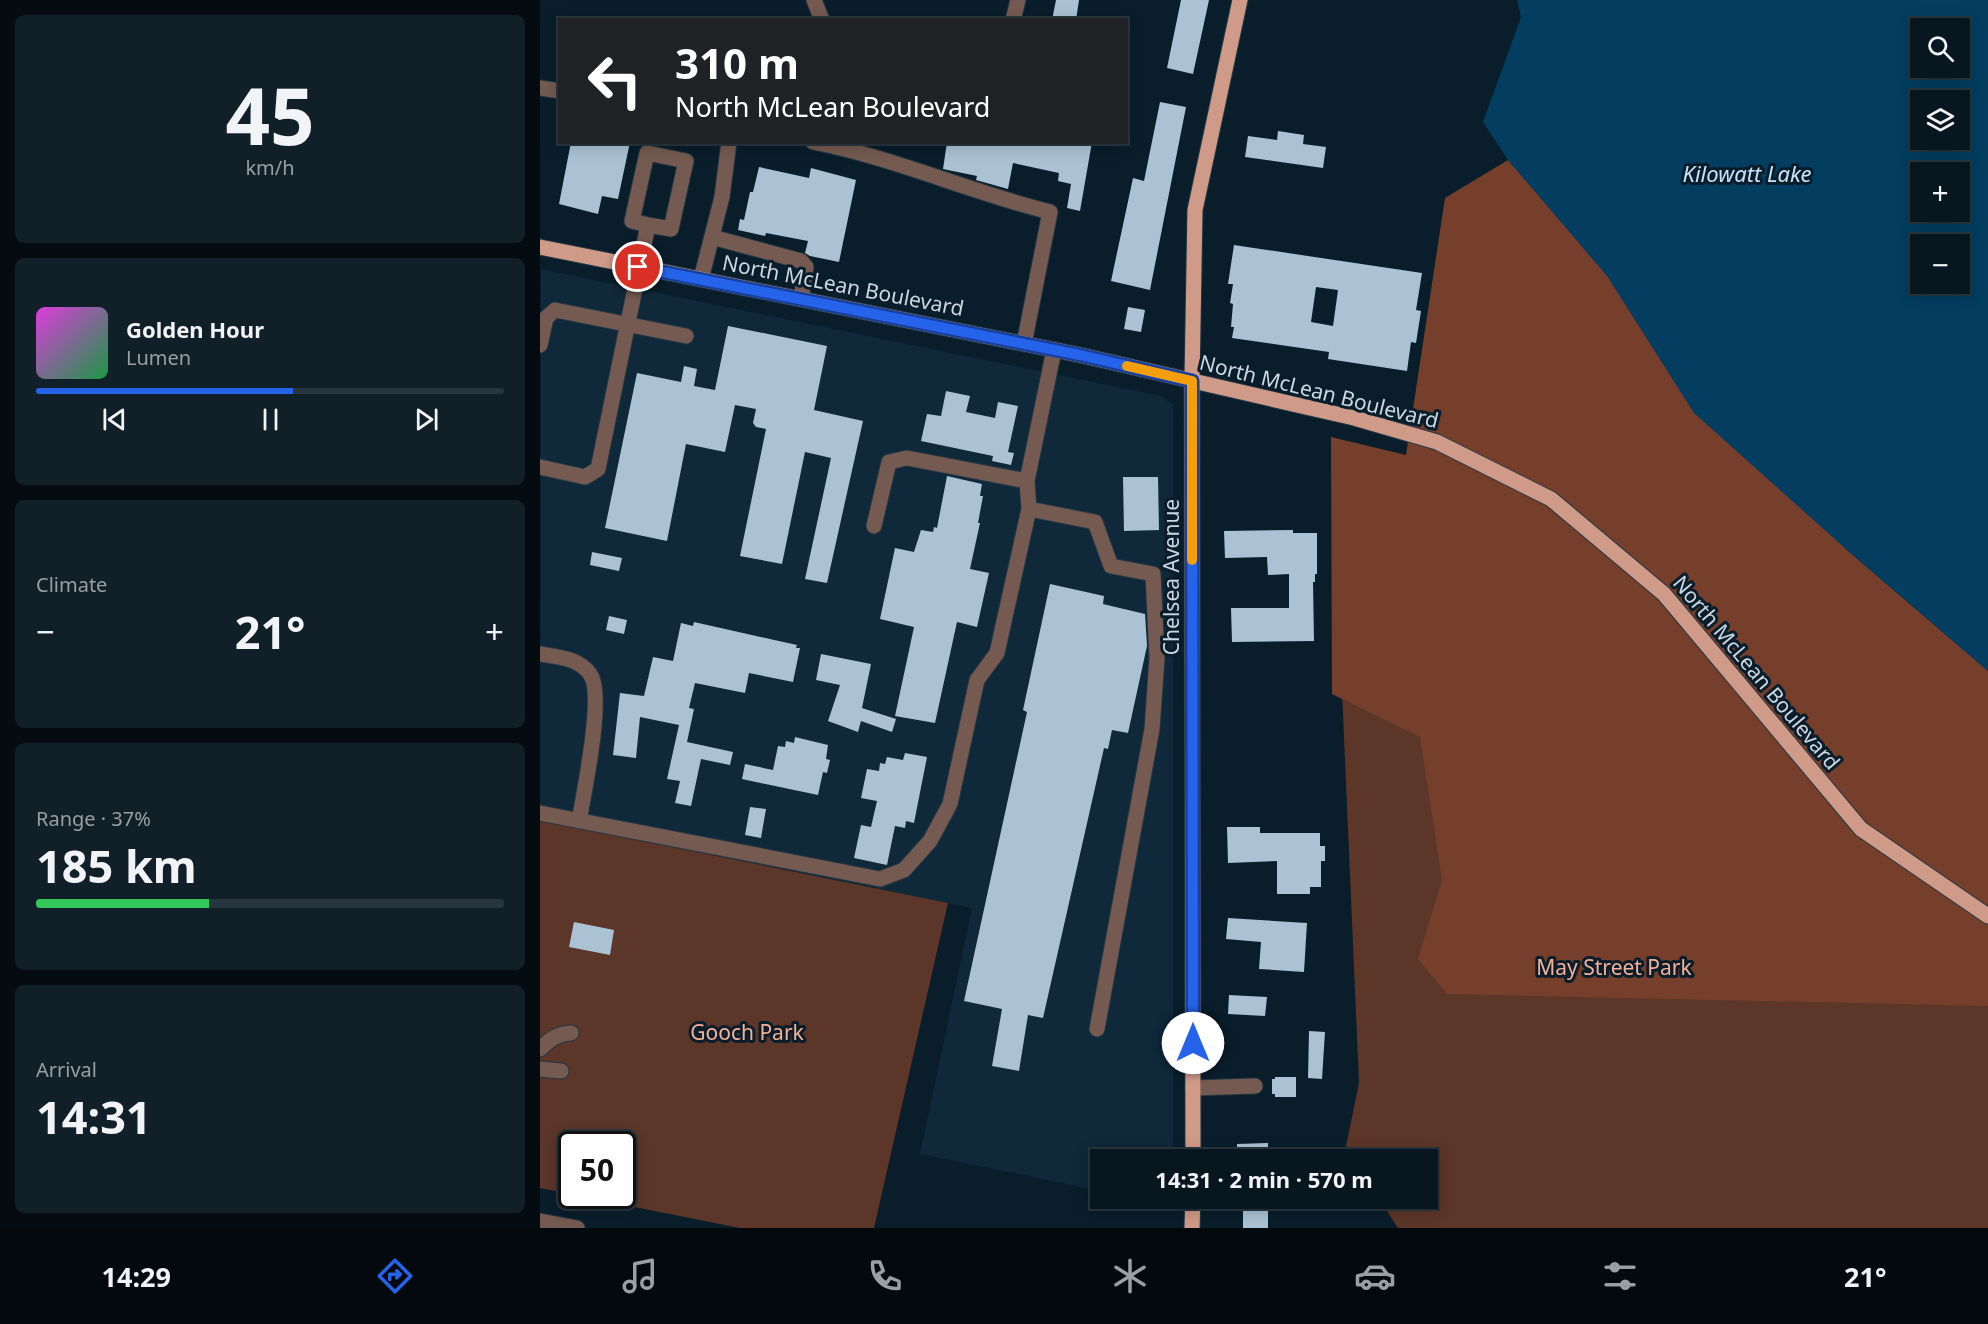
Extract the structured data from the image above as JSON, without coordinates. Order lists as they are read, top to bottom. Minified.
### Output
{"streets":{"main road":["North McLean Boulevard","Chelsea Avenue"]},"crossings":[["North McLean Boulevard","Chelsea Avenue"]],"water":["Kilowatt Lake"],"parks":["May Street Park","Gooch Park"],"page":{"tile":[["45","km/h"],"Climate",["Range · 37%","185 km"],["Arrival","14:31"]],"map_buttons":["+","−"],"turn":["310 m","North McLean Boulevard"],"song":["Golden Hour","Lumen"],"heat":["−","21°","+"],"limit":"50","trip":"14:31 · 2 min · 570 m","tabs":["14:29","21°"]}}
